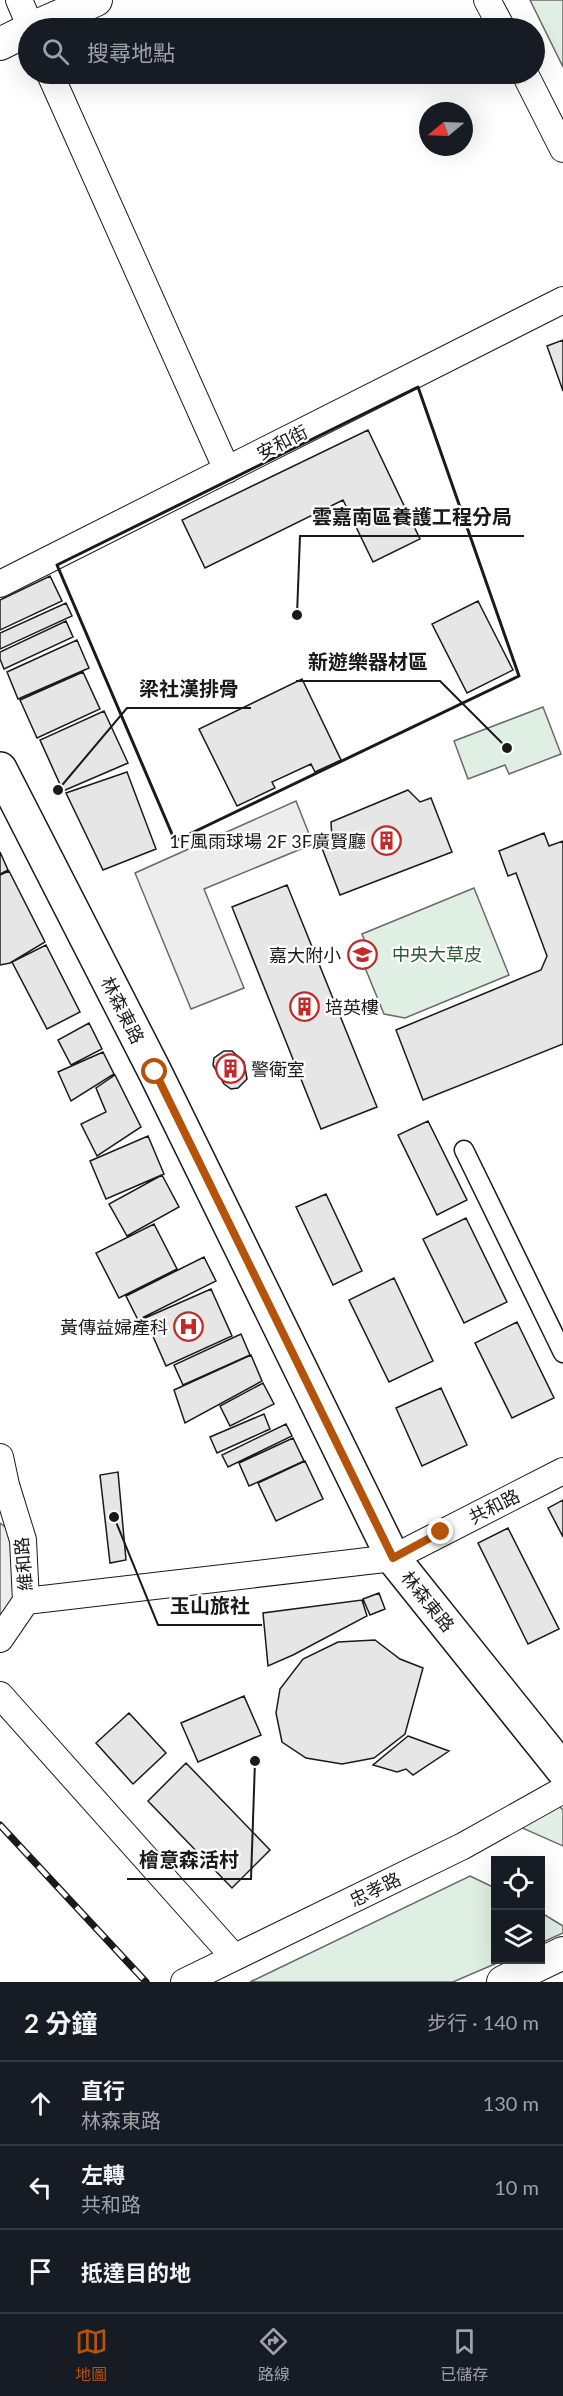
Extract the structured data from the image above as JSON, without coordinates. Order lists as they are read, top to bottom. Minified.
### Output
{"streets":{"main road":["林森東路"],"street":["安和街","共和路","維和路","忠孝路"]},"crossings":[["林森東路","共和路"]],"parks":["中央大草皮"],"places":{"other":["雲嘉南區養護工程分局","新遊樂器材區","梁社漢排骨","玉山旅社","檜意森活村"],"building":["1F風雨球場 2F 3F廣賢廳","培英樓","警衛室"],"school or university":["嘉大附小"],"hospital":["黃傳益婦產科"]},"north":"left","page":{"search":"搜尋地點","heading":["2 分鐘","步行 · 140 m"],"list":[["直行","林森東路","130 m"],["左轉","共和路","10 m"],"抵達目的地"],"nav":["地圖","路線","已儲存"]}}
